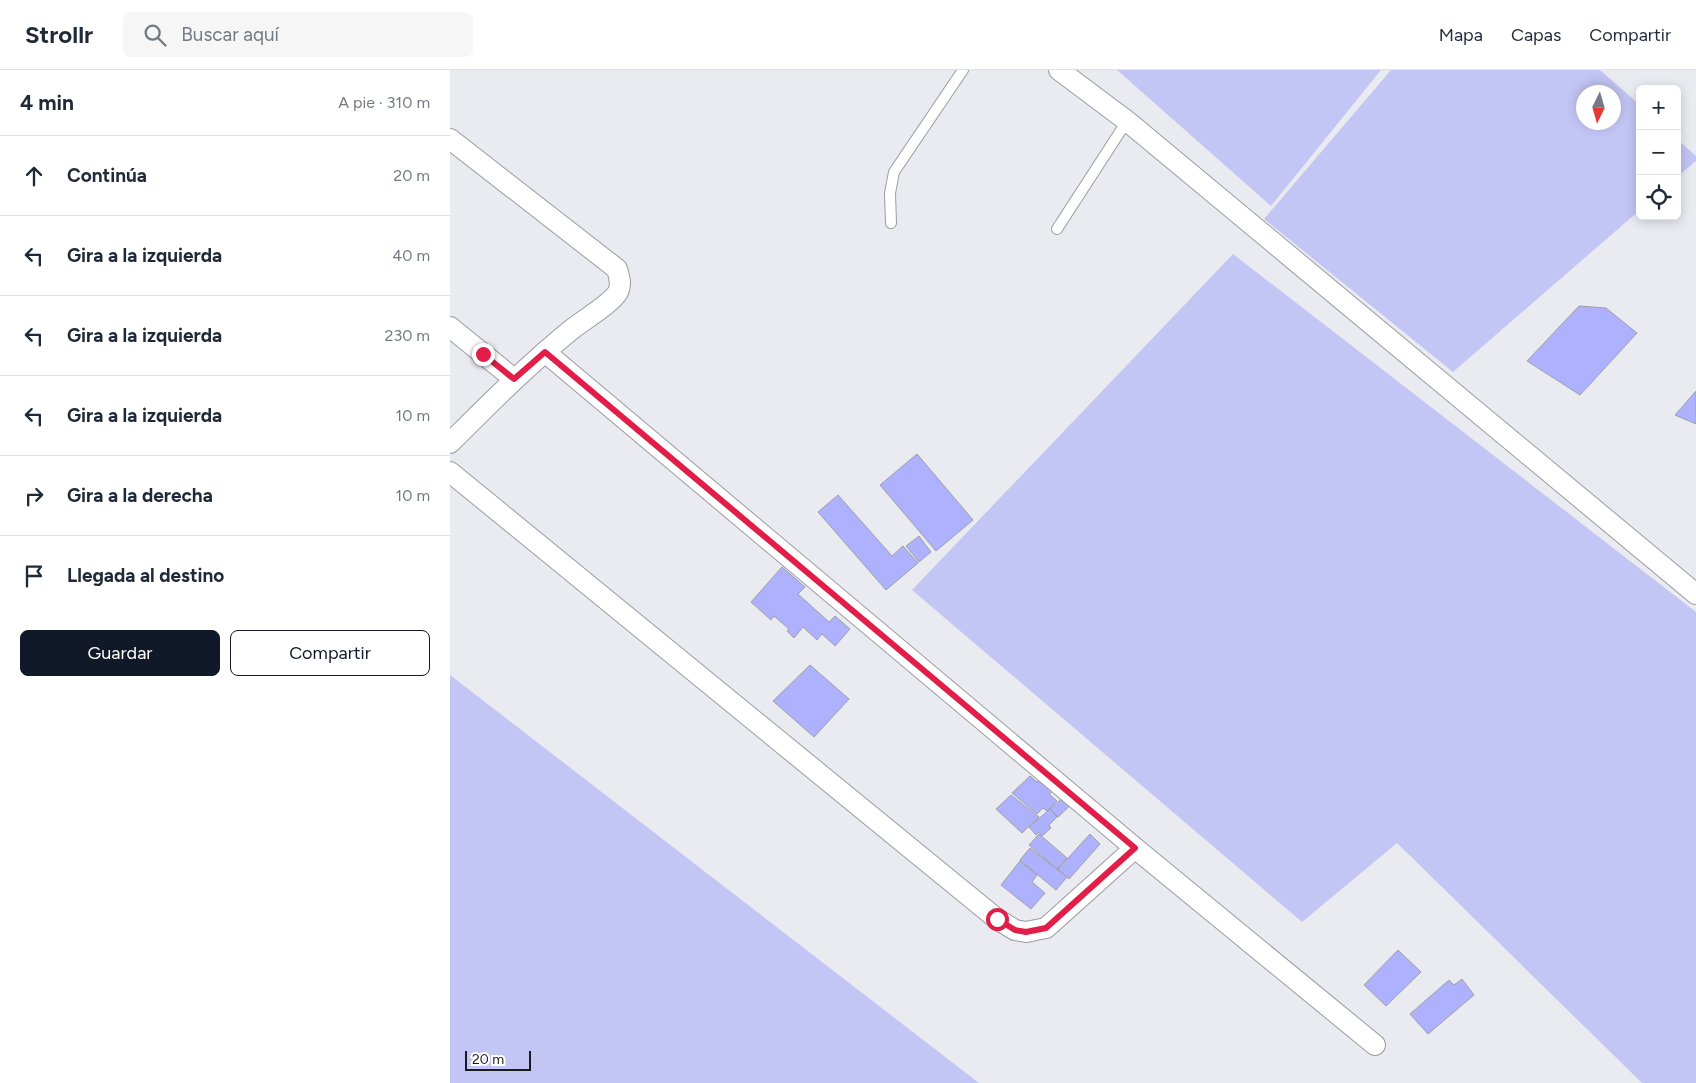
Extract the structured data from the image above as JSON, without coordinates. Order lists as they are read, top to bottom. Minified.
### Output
{"scale_bar":"20 m","north":"bottom","page":{"header":"Strollr","search":"Buscar aquí","nav":["Mapa","Capas","Compartir"],"heading":["4 min","A pie · 310 m"],"map_buttons":["+","−"],"list":[["Continúa","20 m"],["Gira a la izquierda","40 m"],["Gira a la izquierda","230 m"],["Gira a la izquierda","10 m"],["Gira a la derecha","10 m"],"Llegada al destino"],"buttons":["Guardar","Compartir"],"scale":"20 m"}}
